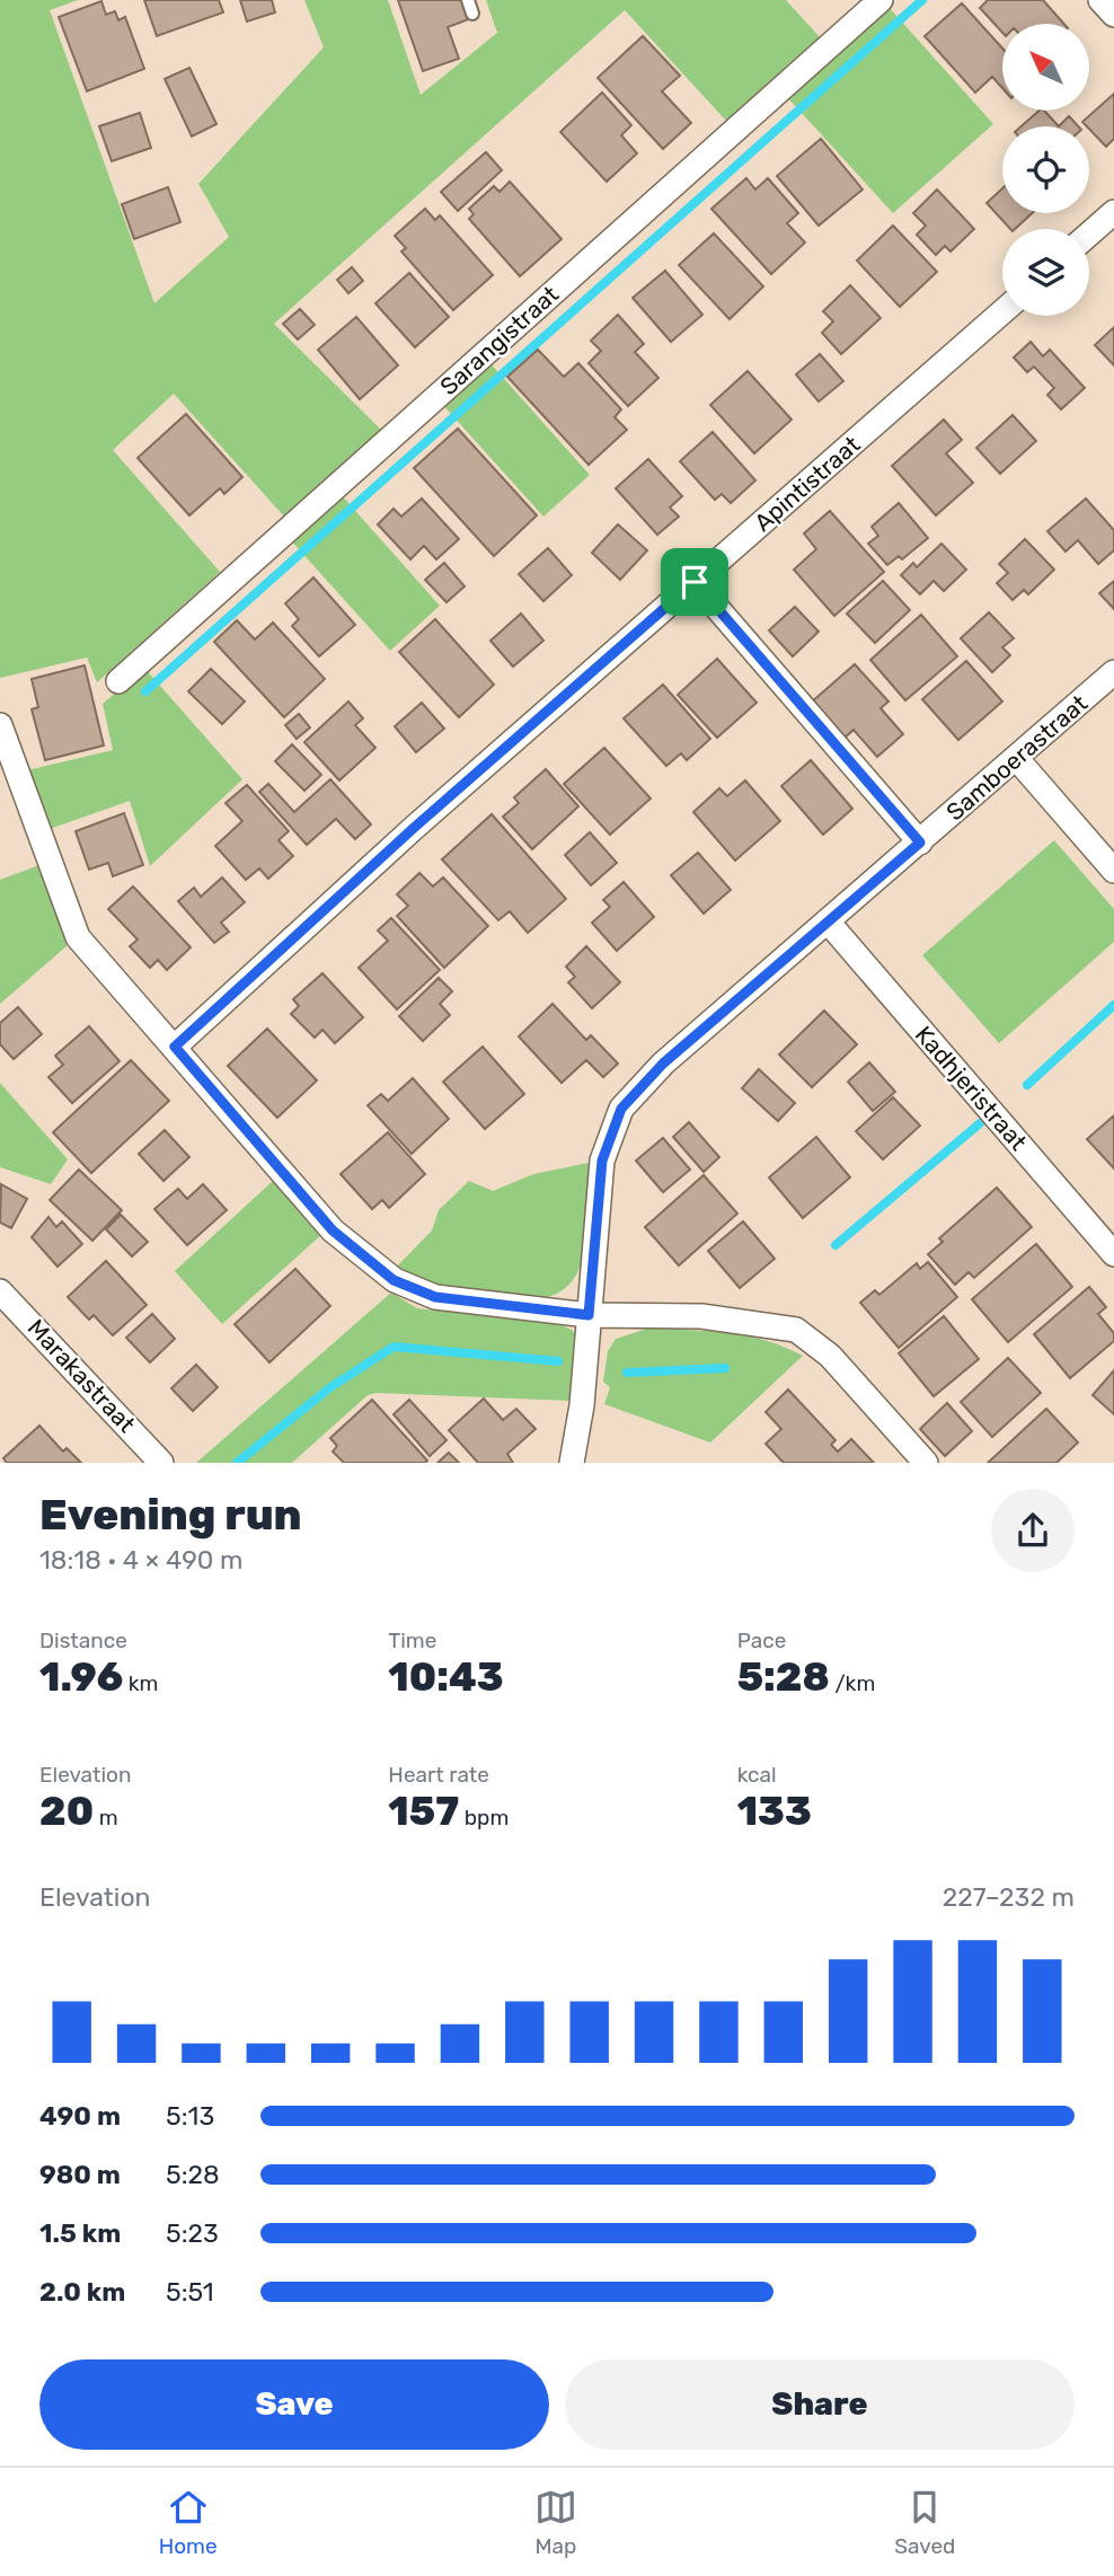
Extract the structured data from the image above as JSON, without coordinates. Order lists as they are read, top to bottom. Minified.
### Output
{"streets":{"street":["Sarangistraat","Apintistraat","Samboerastraat","Kadhjeristraat","Marakastraat"]},"crossings":[["Samboerastraat","Kadhjeristraat"]],"north":"top left","page":{"heading":["Evening run","18:18 · 4 × 490 m"],"stats":[["Distance","1.96 km"],["Time","10:43"],["Pace","5:28 /km"],["Elevation","20 m"],["Heart rate","157 bpm"],["kcal","133"]],"chart":["Elevation","227–232 m"],"list":[{"name":"490 m","note":"5:13"},{"name":"980 m","note":"5:28"},{"name":"1.5 km","note":"5:23"},{"name":"2.0 km","note":"5:51"}],"buttons":["Save","Share"],"tabs":["Home","Map","Saved"]}}
